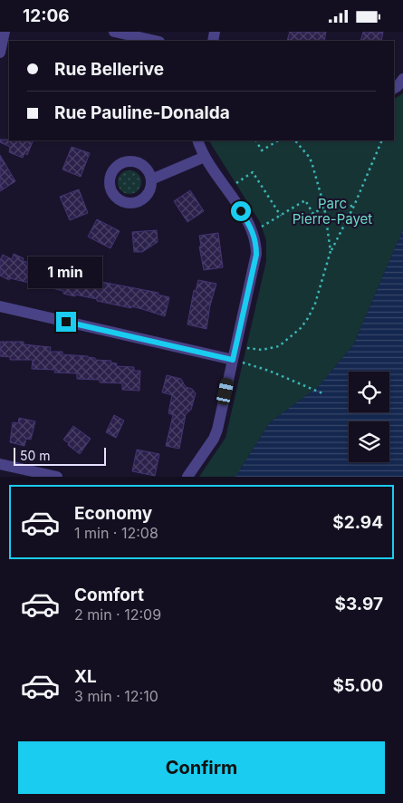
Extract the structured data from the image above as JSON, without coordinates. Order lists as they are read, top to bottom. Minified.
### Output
{"parks":["Parc Pierre-Payet"],"scale_bar":"50 m","page":{"status":"12:06","banner":["Rue Bellerive","Rue Pauline-Donalda"],"bubble":"1 min","scale":"50 m","list":[{"name":"Economy","note":"1 min · 12:08","value":"$2.94"},{"name":"Comfort","note":"2 min · 12:09","value":"$3.97"},{"name":"XL","note":"3 min · 12:10","value":"$5.00"}],"buttons":"Confirm"}}
